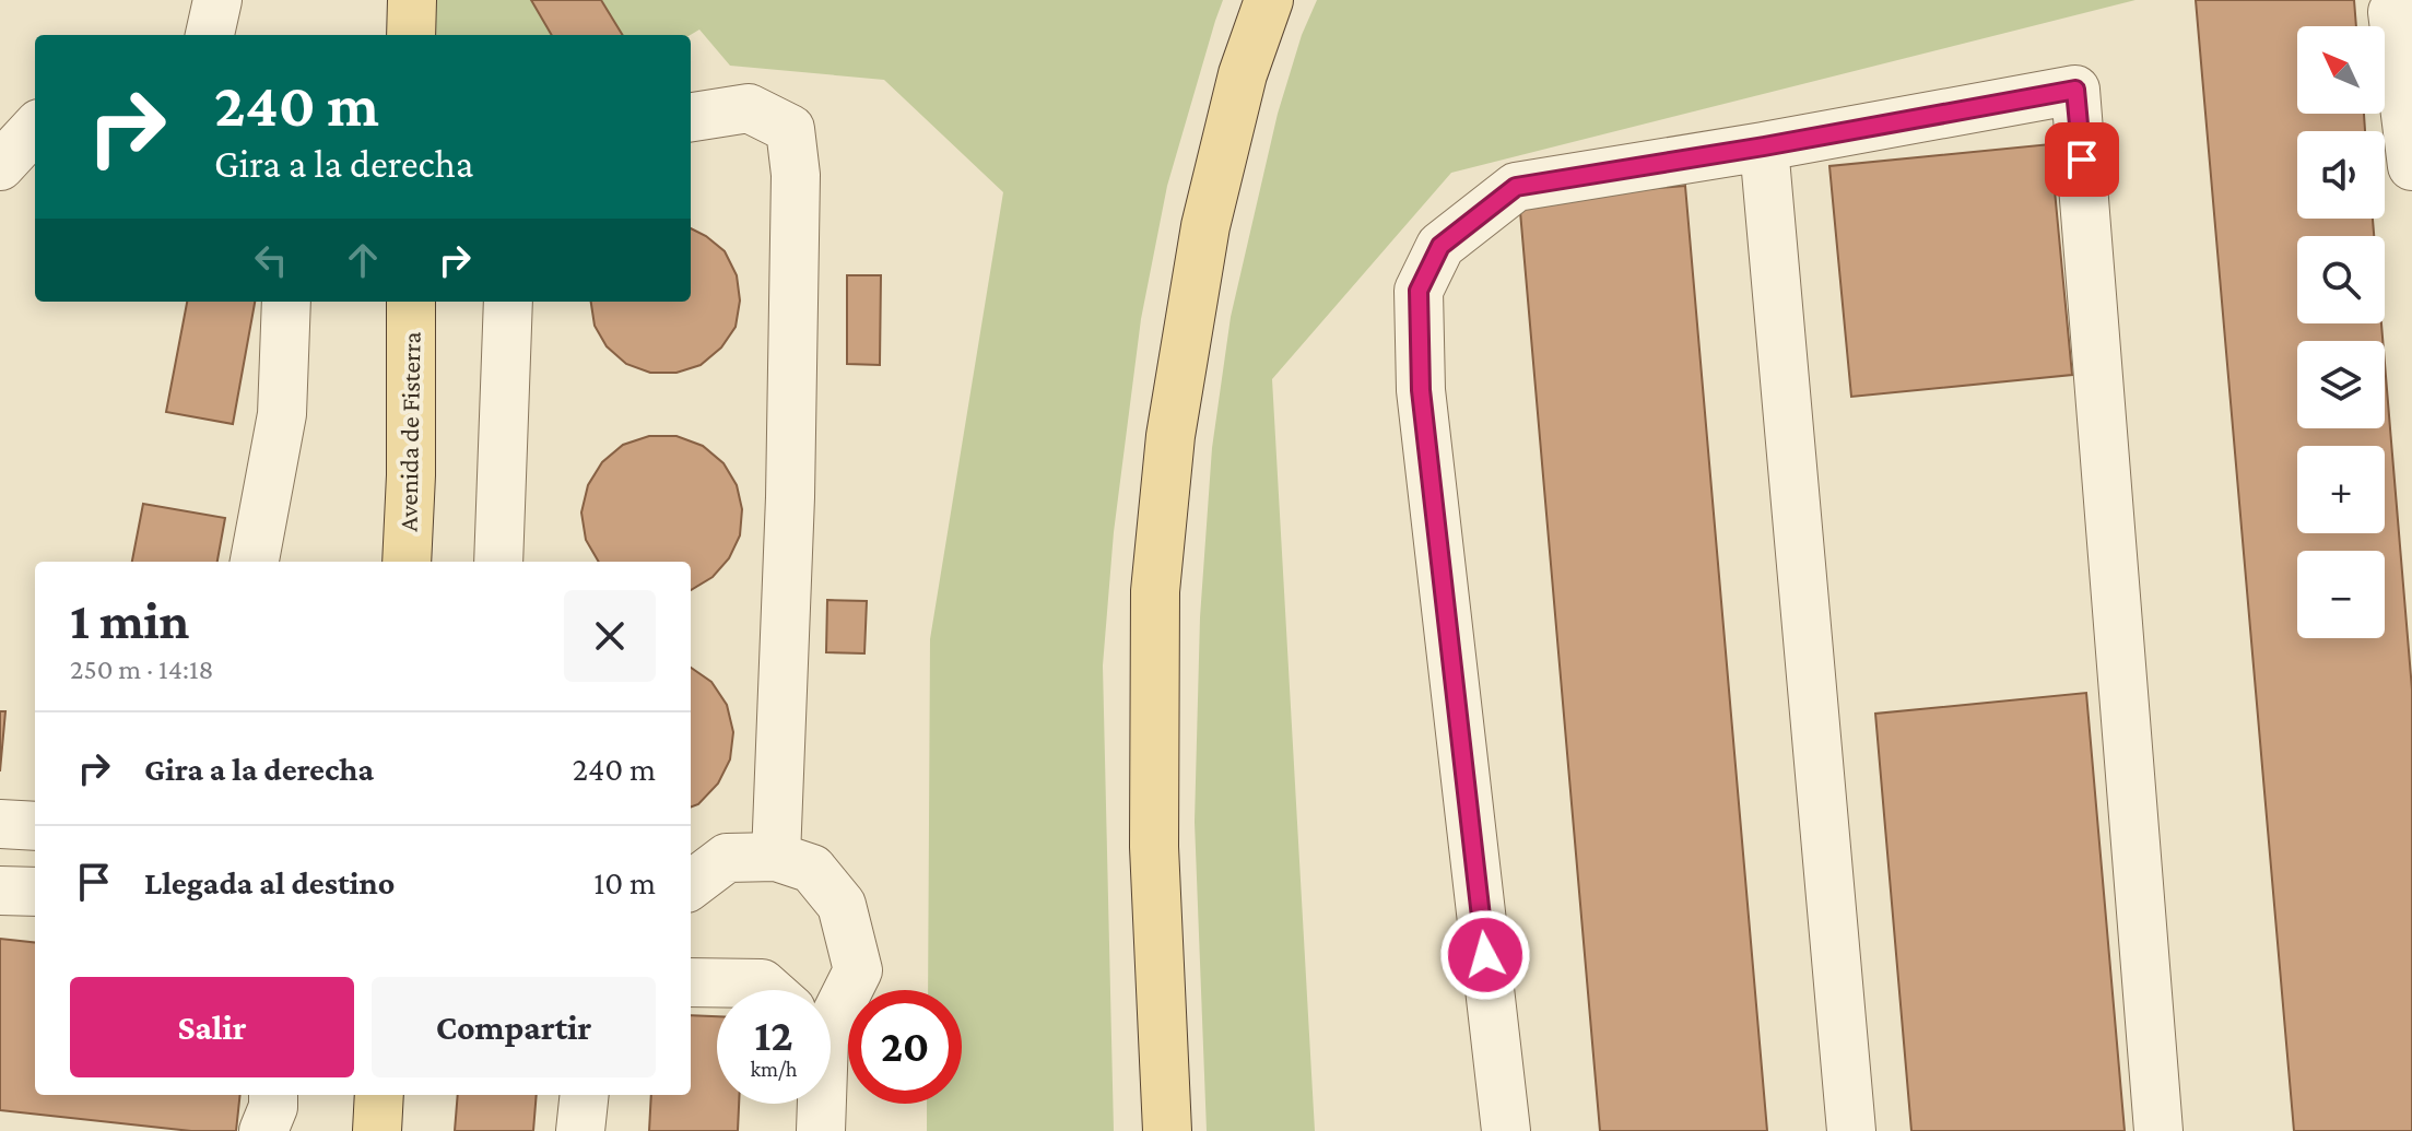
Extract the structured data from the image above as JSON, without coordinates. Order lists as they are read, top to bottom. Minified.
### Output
{"streets":{"main road":["Avenida de Fisterra"]},"north":"top left","page":{"map_buttons":["+","−"],"turn":["240 m","Gira a la derecha"],"heading":["1 min","250 m · 14:18"],"list":[{"name":"Gira a la derecha","value":"240 m"},{"name":"Llegada al destino","value":"10 m"}],"buttons":["Salir","Compartir"],"speed":"12 km/h","limit":"20"}}
